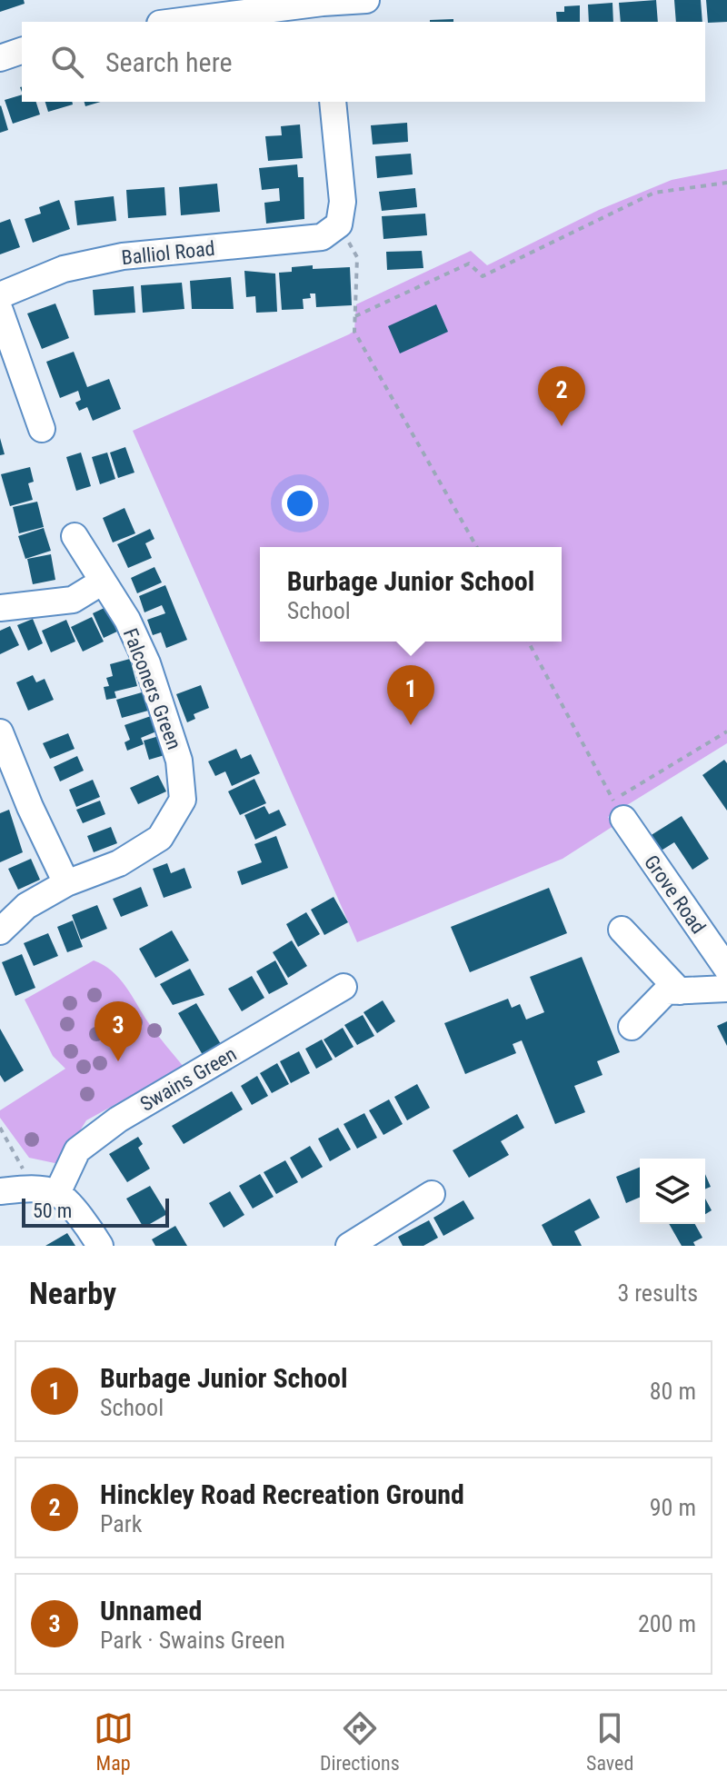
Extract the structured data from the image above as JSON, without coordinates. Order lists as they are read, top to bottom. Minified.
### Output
{"streets":{"street":["Balliol Road","Falconers Green","Grove Road","Swains Green"]},"scale_bar":"50 m","page":{"search":"Search here","pins":["2","1","3"],"popup":["Burbage Junior School","School"],"scale":"50 m","heading":["Nearby","3 results"],"list":[{"mark":"1","name":"Burbage Junior School","note":"School","value":"80 m"},{"mark":"2","name":"Hinckley Road Recreation Ground","note":"Park","value":"90 m"},{"mark":"3","name":"Unnamed","note":"Park · Swains Green","value":"200 m"}],"nav":["Map","Directions","Saved"]}}
